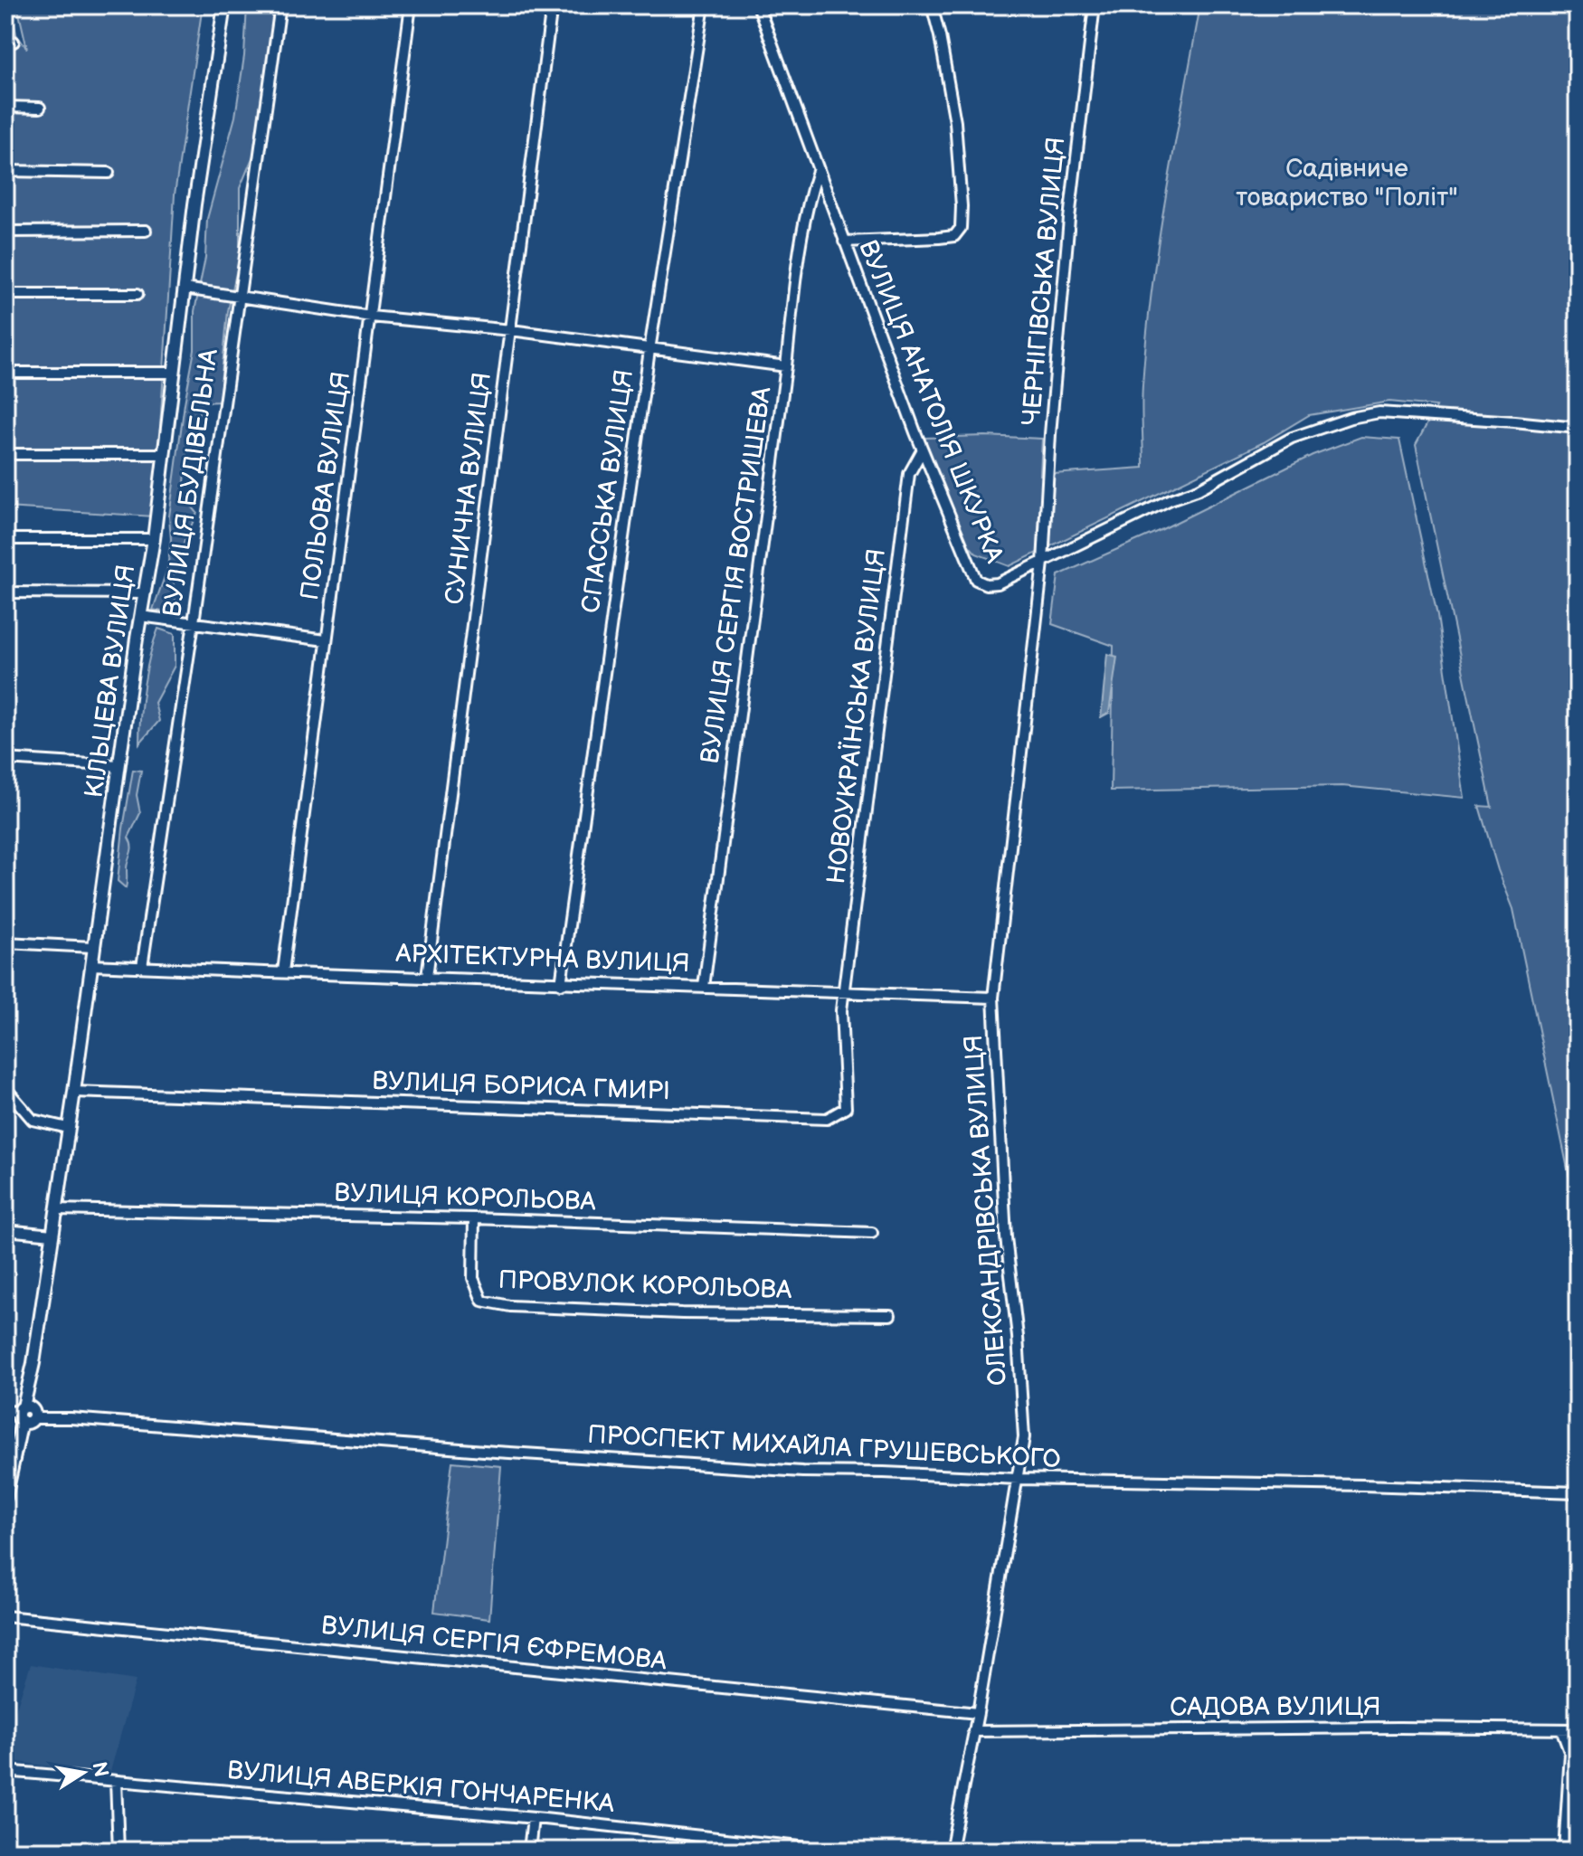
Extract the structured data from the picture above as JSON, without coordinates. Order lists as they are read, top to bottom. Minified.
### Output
{"streets":{"main road":["КІЛЬЦЕВА ВУЛИЦЯ"],"street":["ЧЕРНІГІВСЬКА ВУЛИЦЯ","ВУЛИЦЯ АНАТОЛІЯ ШКУРКА","ВУЛИЦЯ БУДІВЕЛЬНА","ПОЛЬОВА ВУЛИЦЯ","СУНИЧНА ВУЛИЦЯ","СПАССЬКА ВУЛИЦЯ","ВУЛИЦЯ СЕРГІЯ ВОСТРИШЕВА","НОВОУКРАЇНСЬКА ВУЛИЦЯ","АРХІТЕКТУРНА ВУЛИЦЯ","ВУЛИЦЯ БОРИСА ГМИРІ","ВУЛИЦЯ КОРОЛЬОВА","ОЛЕКСАНДРІВСЬКА ВУЛИЦЯ","ПРОВУЛОК КОРОЛЬОВА","ПРОСПЕКТ МИХАЙЛА ГРУШЕВСЬКОГО","ВУЛИЦЯ СЕРГІЯ ЄФРЕМОВА","САДОВА ВУЛИЦЯ","ВУЛИЦЯ АВЕРКІЯ ГОНЧАРЕНКА"]},"crossings":[["ЧЕРНІГІВСЬКА ВУЛИЦЯ","ВУЛИЦЯ АНАТОЛІЯ ШКУРКА"],["ЧЕРНІГІВСЬКА ВУЛИЦЯ","ОЛЕКСАНДРІВСЬКА ВУЛИЦЯ"],["ВУЛИЦЯ АНАТОЛІЯ ШКУРКА","ВУЛИЦЯ СЕРГІЯ ВОСТРИШЕВА"],["ВУЛИЦЯ АНАТОЛІЯ ШКУРКА","НОВОУКРАЇНСЬКА ВУЛИЦЯ"],["ВУЛИЦЯ АНАТОЛІЯ ШКУРКА","ОЛЕКСАНДРІВСЬКА ВУЛИЦЯ"],["ВУЛИЦЯ БУДІВЕЛЬНА","АРХІТЕКТУРНА ВУЛИЦЯ"],["ПОЛЬОВА ВУЛИЦЯ","АРХІТЕКТУРНА ВУЛИЦЯ"],["СУНИЧНА ВУЛИЦЯ","АРХІТЕКТУРНА ВУЛИЦЯ"],["СПАССЬКА ВУЛИЦЯ","АРХІТЕКТУРНА ВУЛИЦЯ"],["ВУЛИЦЯ СЕРГІЯ ВОСТРИШЕВА","АРХІТЕКТУРНА ВУЛИЦЯ"],["КІЛЬЦЕВА ВУЛИЦЯ","АРХІТЕКТУРНА ВУЛИЦЯ"],["КІЛЬЦЕВА ВУЛИЦЯ","ВУЛИЦЯ БОРИСА ГМИРІ"],["КІЛЬЦЕВА ВУЛИЦЯ","ВУЛИЦЯ КОРОЛЬОВА"],["КІЛЬЦЕВА ВУЛИЦЯ","ПРОСПЕКТ МИХАЙЛА ГРУШЕВСЬКОГО"],["НОВОУКРАЇНСЬКА ВУЛИЦЯ","АРХІТЕКТУРНА ВУЛИЦЯ"],["НОВОУКРАЇНСЬКА ВУЛИЦЯ","ВУЛИЦЯ БОРИСА ГМИРІ"],["АРХІТЕКТУРНА ВУЛИЦЯ","ВУЛИЦЯ БОРИСА ГМИРІ"],["АРХІТЕКТУРНА ВУЛИЦЯ","ОЛЕКСАНДРІВСЬКА ВУЛИЦЯ"],["ВУЛИЦЯ КОРОЛЬОВА","ПРОВУЛОК КОРОЛЬОВА"],["ОЛЕКСАНДРІВСЬКА ВУЛИЦЯ","ПРОСПЕКТ МИХАЙЛА ГРУШЕВСЬКОГО"],["ОЛЕКСАНДРІВСЬКА ВУЛИЦЯ","ВУЛИЦЯ СЕРГІЯ ЄФРЕМОВА"],["ОЛЕКСАНДРІВСЬКА ВУЛИЦЯ","САДОВА ВУЛИЦЯ"]],"parks":["Садівниче товариство \"Політ\""],"north":"right"}
